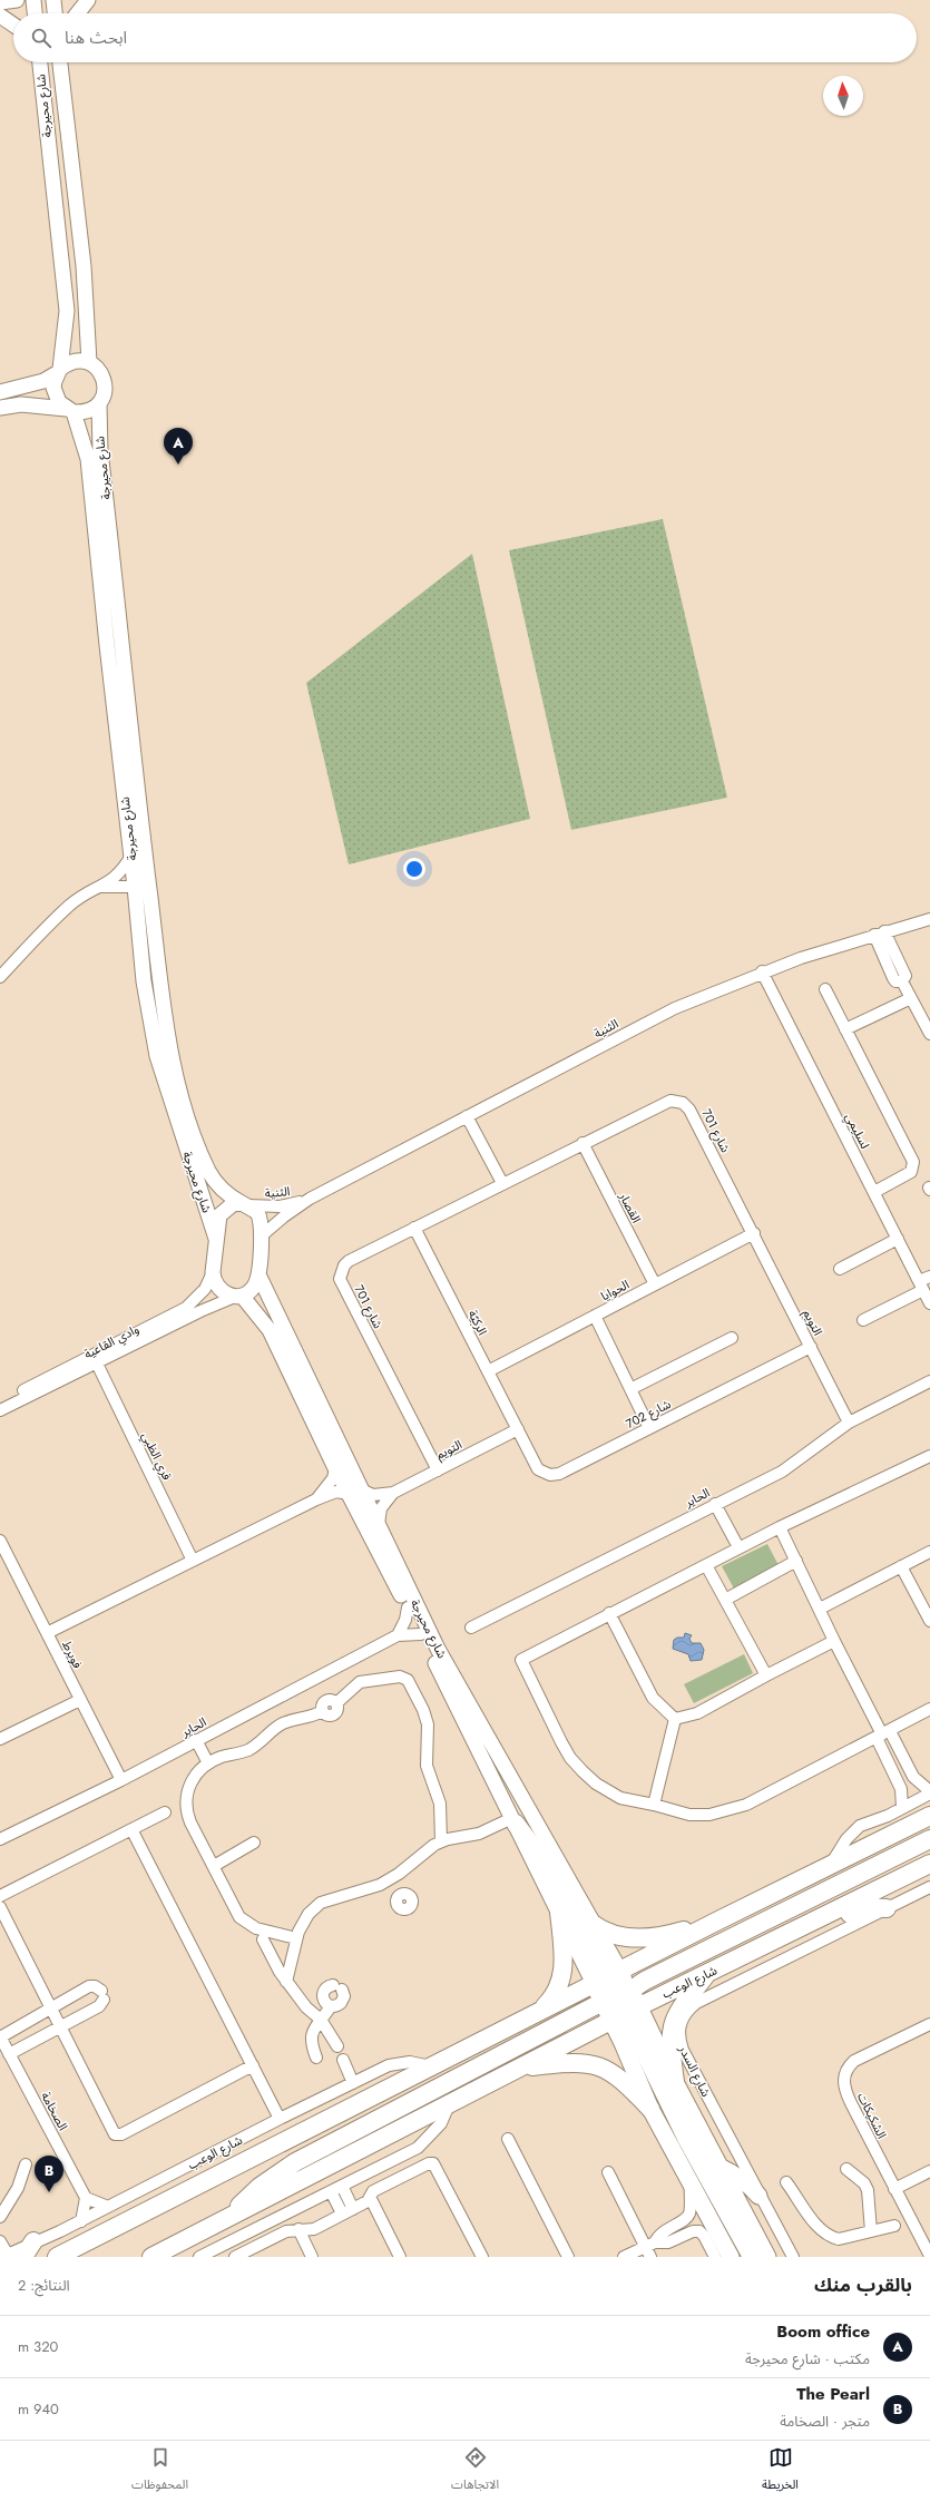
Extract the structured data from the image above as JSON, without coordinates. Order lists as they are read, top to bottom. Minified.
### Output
{"streets":{"main road":["شارع الوعب","شارع السدر"],"street":["شارع محيرجة","الثنية","شارع 701","لسليمي","القصار","الحوايا","الركيّة","التويم","وادي القاعية","شارع 702","قري الظبي","الحاير","فويرط","الصخامة","الشكيكات"]},"crossings":[["شارع محيرجة","الثنية"],["شارع محيرجة","التويم"],["شارع محيرجة","وادي القاعية"],["شارع محيرجة","الحاير"],["شارع محيرجة","شارع الوعب"],["الثنية","لسليمي"],["شارع 701","القصار"],["شارع 701","الحوايا"],["شارع 701","الركيّة"],["شارع 701","التويم"],["القصار","الحوايا"],["الحوايا","الركيّة"],["الحوايا","التويم"],["الركيّة","التويم"],["الركيّة","شارع 702"],["التويم","شارع 702"],["التويم","الحاير"],["وادي القاعية","قري الظبي"],["الحاير","فويرط"],["شارع الوعب","شارع السدر"]],"north":"top","page":{"search":"ابحث هنا","pins":["A","B"],"heading":["بالقرب منك","النتائج: 2"],"list":[{"mark":"A","name":"Boom office","note":"مكتب · شارع محيرجة","value":"320 m"},{"mark":"B","name":"The Pearl","note":"متجر · الصخامة","value":"940 m"}],"nav":["الخريطة","الاتجاهات","المحفوظات"]}}
